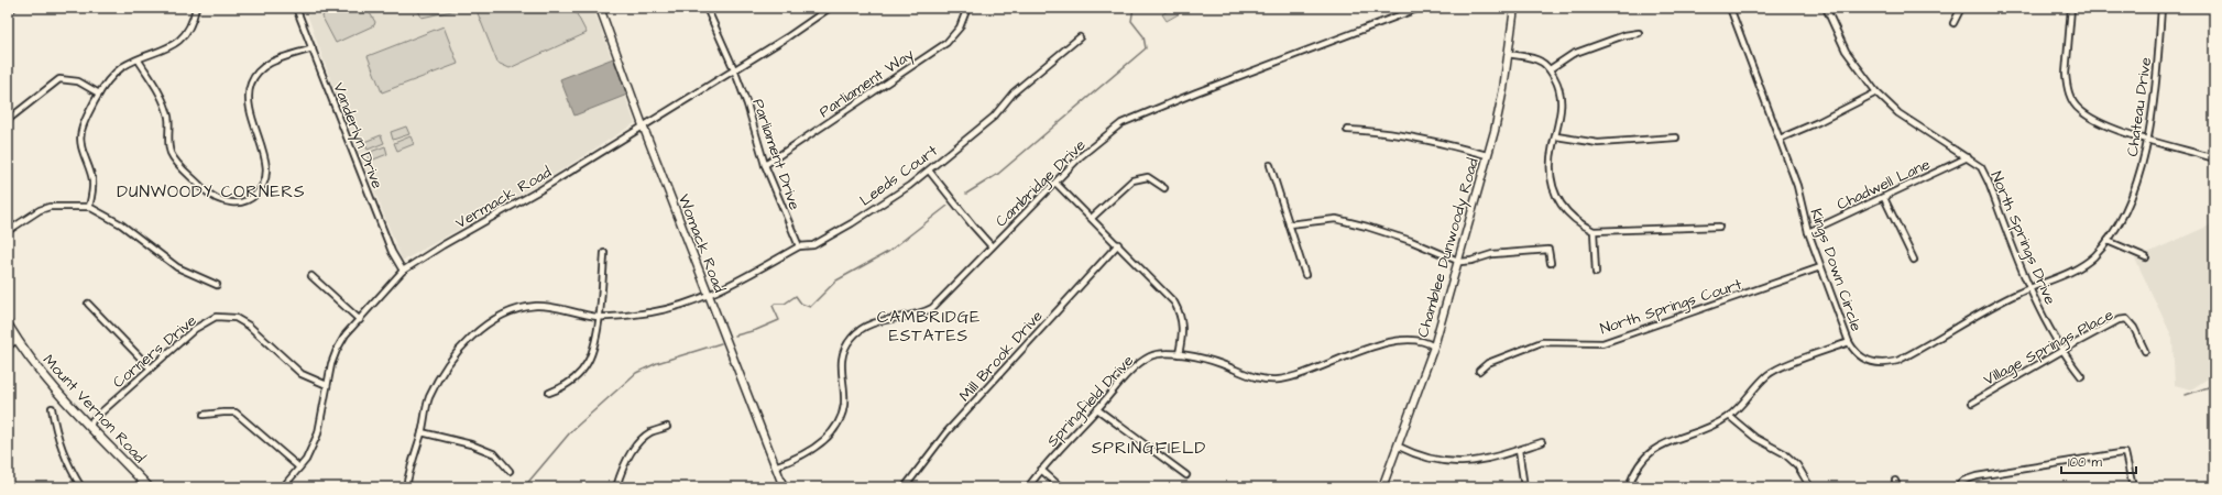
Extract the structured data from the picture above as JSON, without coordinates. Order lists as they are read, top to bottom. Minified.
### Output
{"streets":{"main road":["Mount Vernon Road"],"street":["Parliament Way","Chateau Drive","Vanderlyn Drive","Parliament Drive","Leeds Court","Cambridge Drive","Chadwell Lane","Vermack Road","North Springs Drive","Womack Road","Chamblee Dunwoody Road","Kings Down Circle","North Springs Court","Village Springs Place","Corners Drive","Mill Brook Drive","Springfield Drive"]},"crossings":[["Parliament Way","Parliament Drive"],["Chateau Drive","North Springs Drive"],["Chateau Drive","Kings Down Circle"],["Vanderlyn Drive","Vermack Road"],["Parliament Drive","Leeds Court"],["Parliament Drive","Vermack Road"],["Leeds Court","Womack Road"],["Cambridge Drive","Womack Road"],["Chadwell Lane","North Springs Drive"],["Chadwell Lane","Kings Down Circle"],["Vermack Road","Womack Road"],["Vermack Road","Corners Drive"],["North Springs Drive","Kings Down Circle"],["North Springs Drive","Village Springs Place"],["Chamblee Dunwoody Road","Springfield Drive"],["Kings Down Circle","North Springs Court"],["Corners Drive","Mount Vernon Road"]],"districts":["DUNWOODY CORNERS","CAMBRIDGE ESTATES","SPRINGFIELD"],"scale_bar":"100 m"}
